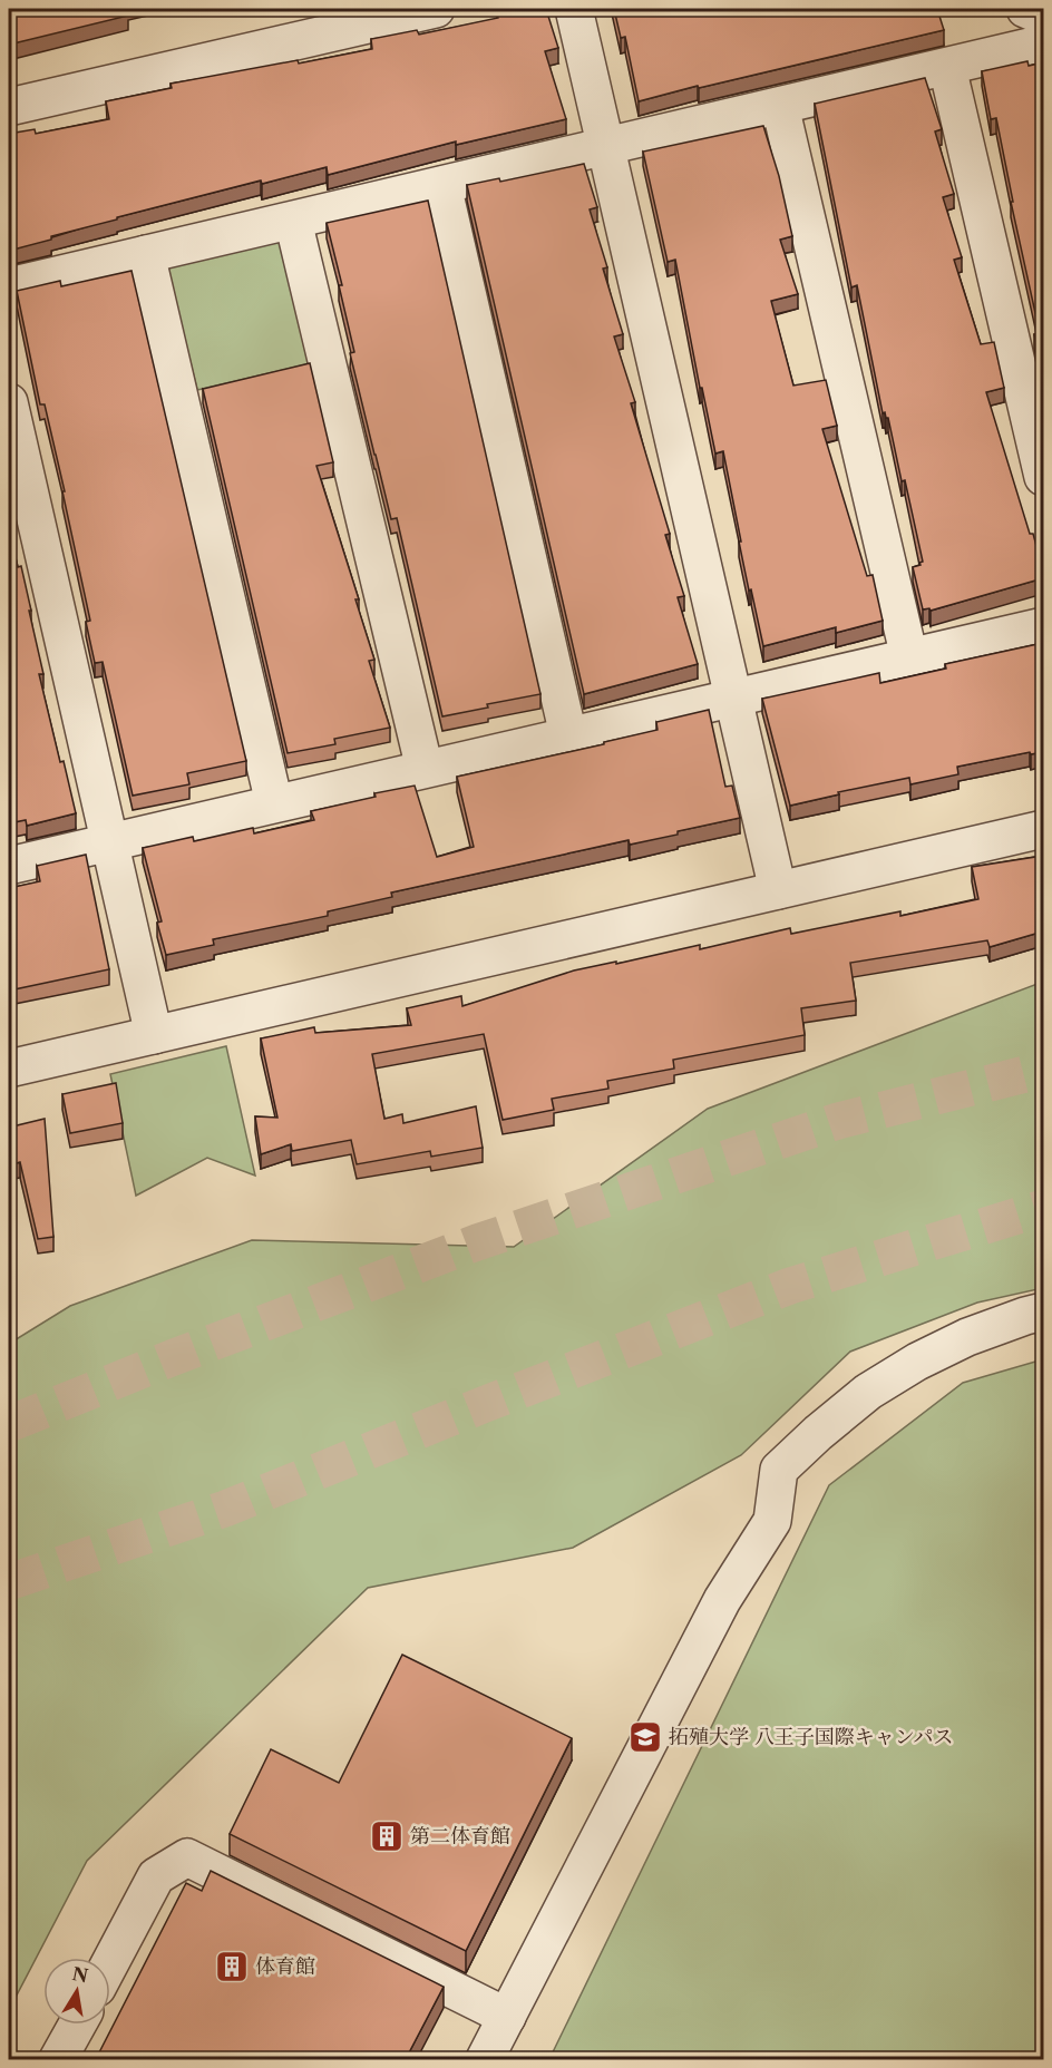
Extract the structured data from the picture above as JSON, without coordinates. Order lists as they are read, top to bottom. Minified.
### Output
{"places":{"school or university":["拓殖大学 八王子国際キャンパス"],"building":["第二体育館","体育館"]},"north":"top"}
